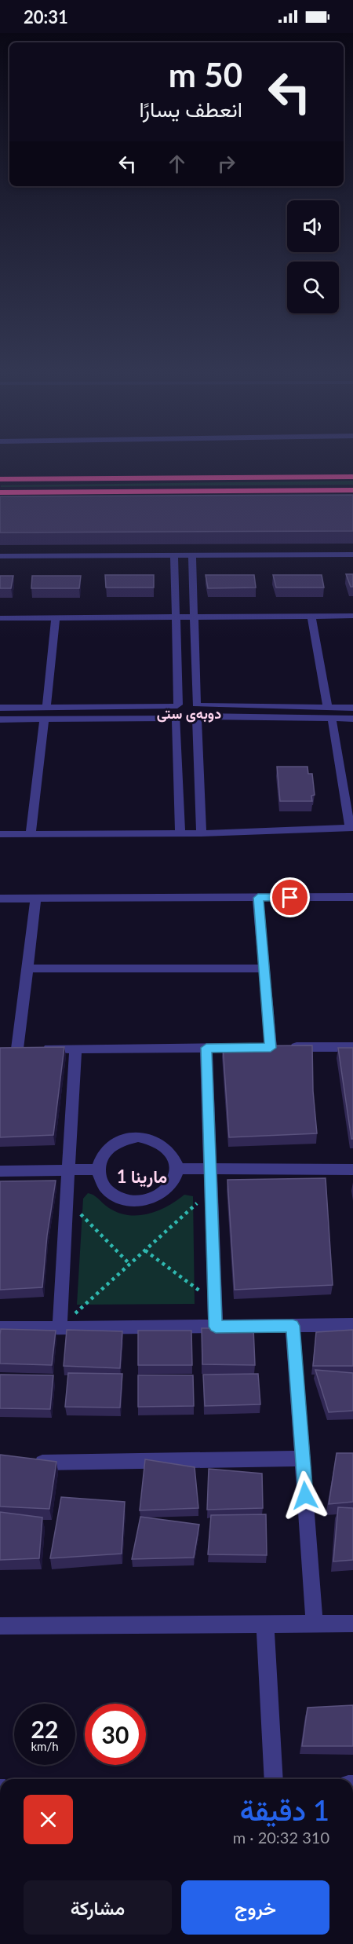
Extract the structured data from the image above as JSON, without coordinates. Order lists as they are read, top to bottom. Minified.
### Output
{"districts":["دوبه‌ی ستی","مارینا 1"],"page":{"status":"20:31","turn":["50 m","انعطف يسارًا"],"speed":"22 km/h","limit":"30","heading":["1 دقيقة","310 m · 20:32"],"buttons":["خروج","مشاركة"]}}
